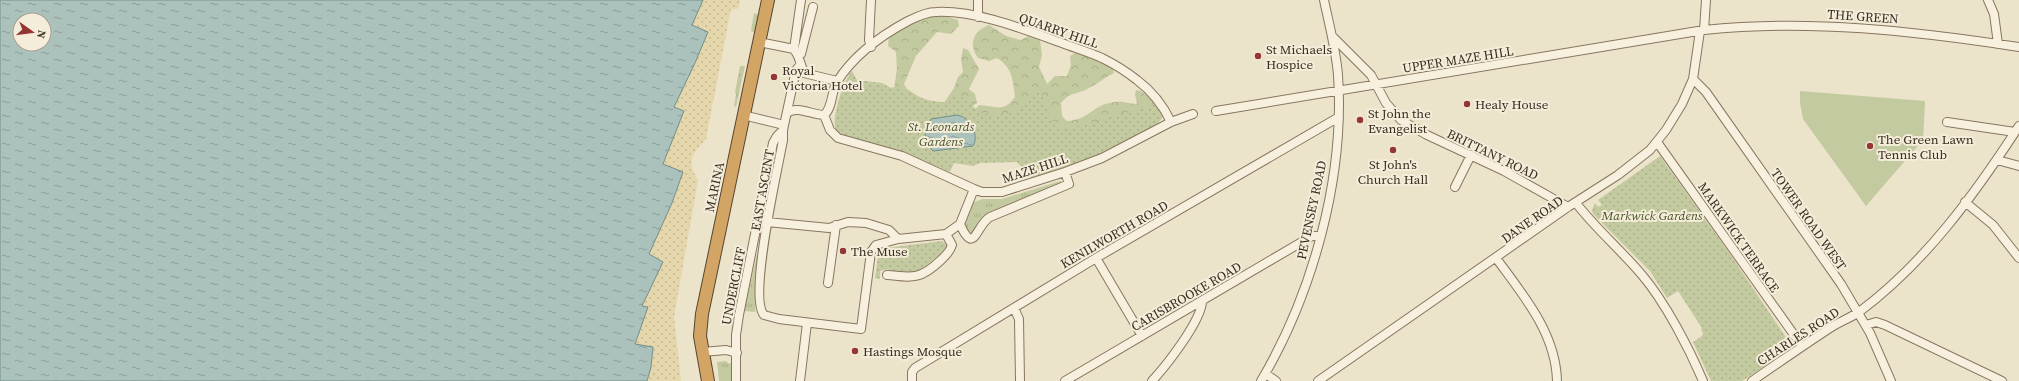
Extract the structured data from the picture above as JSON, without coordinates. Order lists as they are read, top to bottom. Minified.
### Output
{"streets":{"highway":["MARINA"],"street":["THE GREEN","QUARRY HILL","UPPER MAZE HILL","BRITTANY ROAD","MAZE HILL","EAST ASCENT","PEVENSEY ROAD","DANE ROAD","TOWER ROAD WEST","KENILWORTH ROAD","MARKWICK TERRACE","UNDERCLIFF","CARISBROOKE ROAD","CHARLES ROAD"]},"crossings":[["THE GREEN","UPPER MAZE HILL"],["THE GREEN","DANE ROAD"],["QUARRY HILL","MAZE HILL"],["UPPER MAZE HILL","BRITTANY ROAD"],["UPPER MAZE HILL","PEVENSEY ROAD"],["UPPER MAZE HILL","DANE ROAD"],["BRITTANY ROAD","DANE ROAD"],["EAST ASCENT","UNDERCLIFF"],["PEVENSEY ROAD","KENILWORTH ROAD"],["PEVENSEY ROAD","CARISBROOKE ROAD"],["DANE ROAD","TOWER ROAD WEST"],["DANE ROAD","MARKWICK TERRACE"],["TOWER ROAD WEST","CHARLES ROAD"],["MARKWICK TERRACE","CHARLES ROAD"]],"parks":["St. Leonards Gardens","Markwick Gardens"],"places":["St Michaels Hospice","Royal Victoria Hotel","Healy House","St John the Evangelist","The Green Lawn Tennis Club","St John's Church Hall","The Muse","Hastings Mosque"],"north":"right"}
